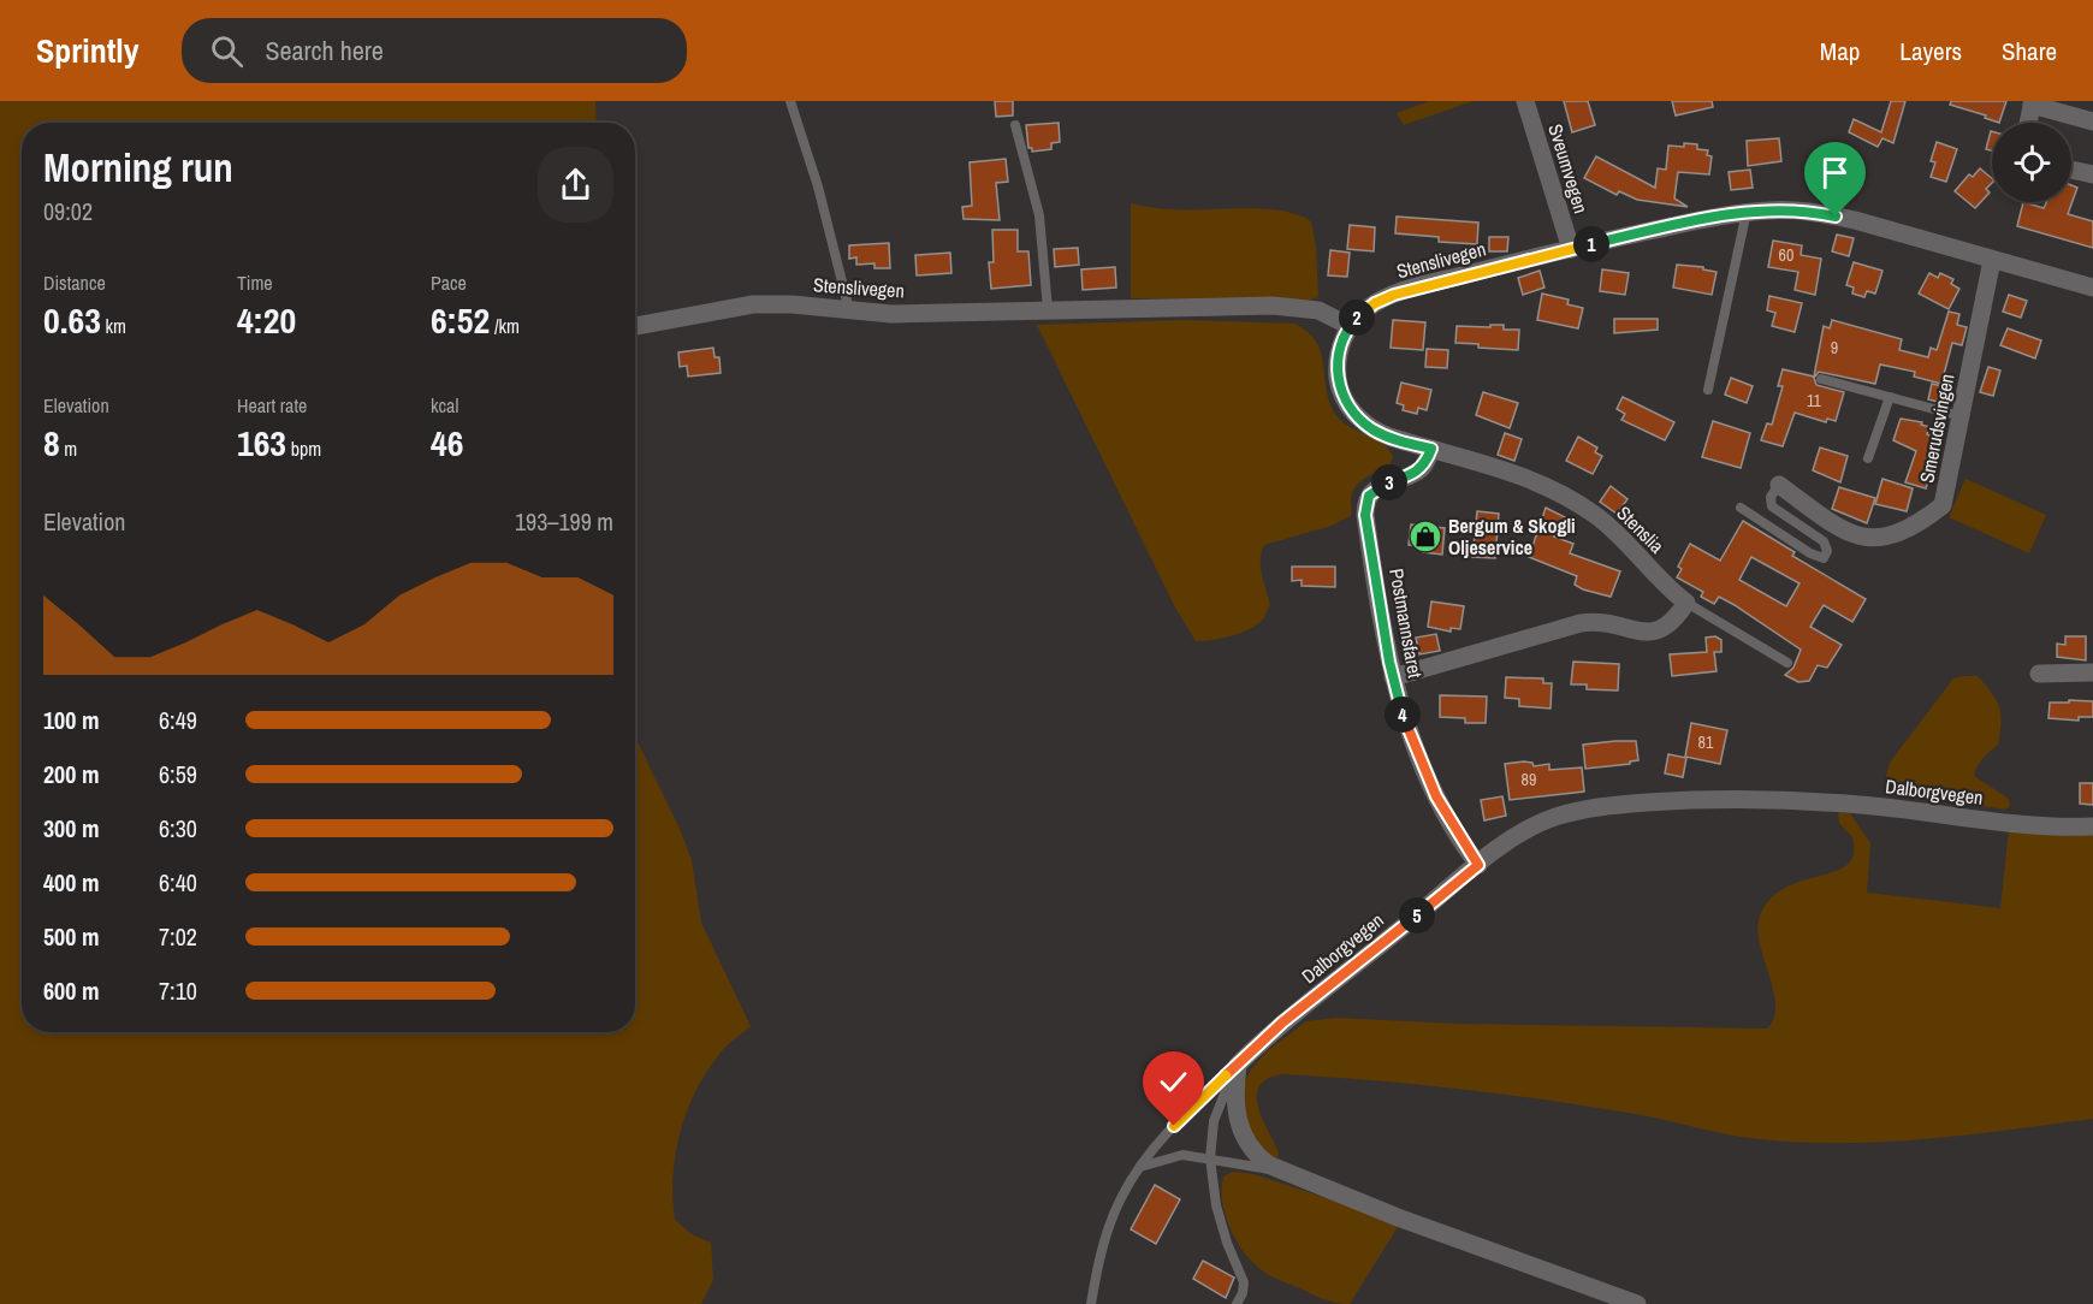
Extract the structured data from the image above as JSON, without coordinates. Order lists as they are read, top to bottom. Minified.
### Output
{"streets":{"street":["Sveumvegen","Stenslivegen","Smerudsvingen","Stenslia","Postmannsfaret","Dalborgvegen"]},"crossings":[["Sveumvegen","Stenslivegen"],["Stenslivegen","Smerudsvingen"],["Stenslivegen","Stenslia"],["Stenslia","Postmannsfaret"],["Postmannsfaret","Dalborgvegen"]],"places":{"shop":["Bergum & Skogli Oljeservice"]},"house_numbers":["60","9","11","81","89"],"page":{"header":"Sprintly","search":"Search here","nav":["Map","Layers","Share"],"heading":["Morning run","09:02"],"pins":["1","2","3","4","5"],"stats":[["Distance","0.63 km"],["Time","4:20"],["Pace","6:52 /km"],["Elevation","8 m"],["Heart rate","163 bpm"],["kcal","46"]],"chart":["Elevation","193–199 m"],"list":[{"name":"100 m","note":"6:49"},{"name":"200 m","note":"6:59"},{"name":"300 m","note":"6:30"},{"name":"400 m","note":"6:40"},{"name":"500 m","note":"7:02"},{"name":"600 m","note":"7:10"}]}}
